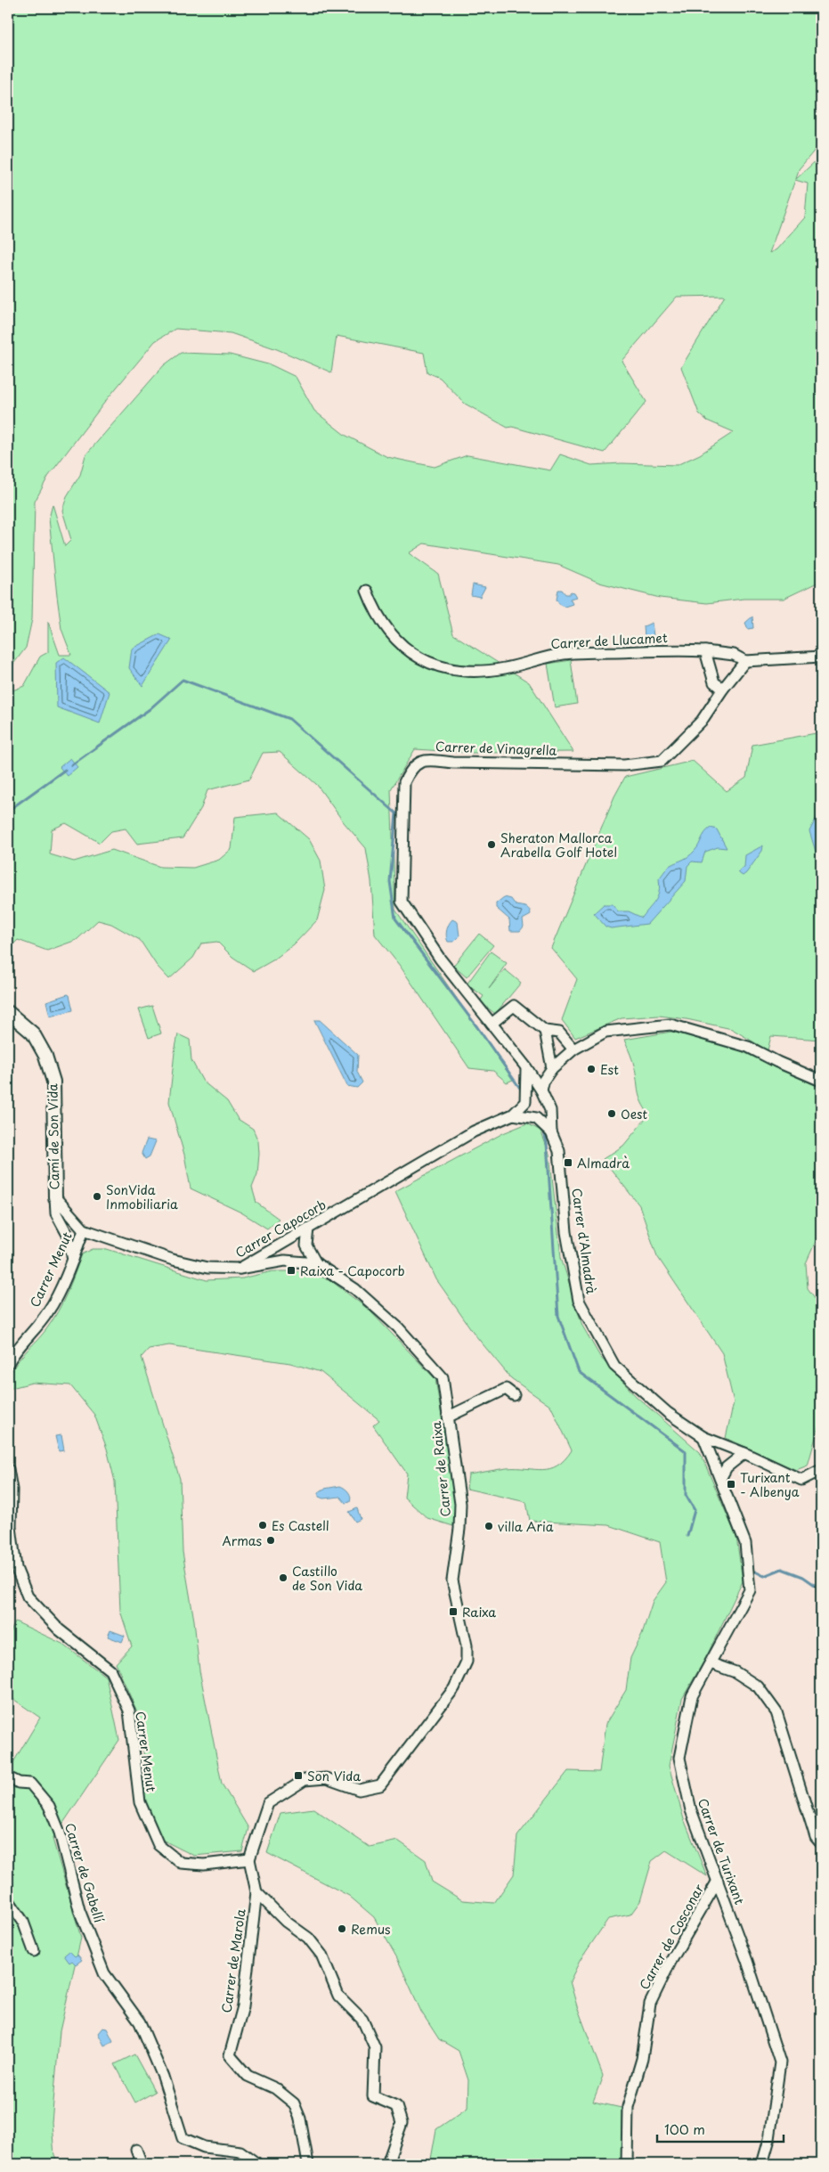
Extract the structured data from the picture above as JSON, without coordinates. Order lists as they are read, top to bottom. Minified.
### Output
{"streets":{"street":["Carrer de Llucamet","Carrer de Vinagrella","Camí de Son Vida","Carrer Capocorb","Carrer d'Almadrà","Carrer Menut","Carrer de Raixa","Carrer de Turixant","Carrer de Gabellí","Carrer de Cosconar","Carrer de Marola"]},"crossings":[["Carrer de Llucamet","Carrer de Vinagrella"],["Carrer de Vinagrella","Carrer d'Almadrà"],["Camí de Son Vida","Carrer Capocorb"],["Carrer Capocorb","Carrer Menut"],["Carrer Capocorb","Carrer de Raixa"],["Carrer d'Almadrà","Carrer de Turixant"],["Carrer Menut","Carrer de Raixa"],["Carrer Menut","Carrer de Marola"],["Carrer de Raixa","Carrer de Marola"],["Carrer de Turixant","Carrer de Cosconar"]],"places":{"other":["Sheraton Mallorca Arabella Golf Hotel","Est","Oest","SonVida Inmobiliaria","Es Castell","villa Aria","Armas","Castillo de Son Vida","Remus"],"transit":["Almadrà","Raixa - Capocorb","Turixant - Albenya","Raixa","Son Vida"]},"scale_bar":"100 m"}
